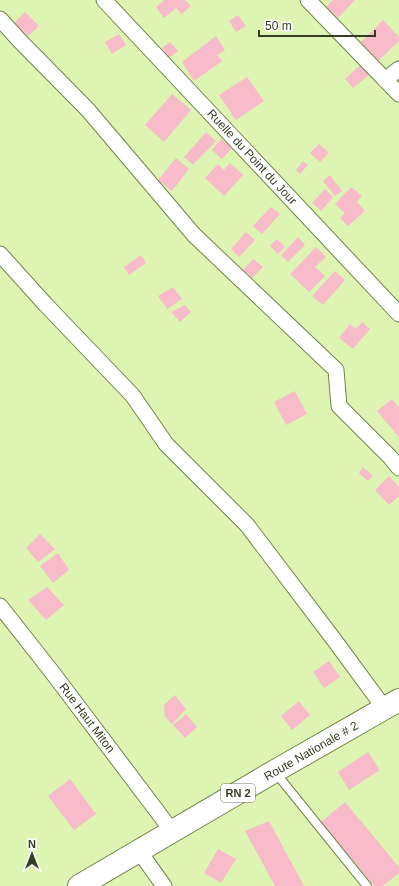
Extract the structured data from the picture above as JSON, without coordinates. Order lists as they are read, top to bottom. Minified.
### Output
{"streets":{"main road":["Route Nationale # 2","RN 2"],"street":["Ruelle du Point du Jour","Rue Haut Miton"]},"crossings":[["Rue Haut Miton","Route Nationale # 2"]],"scale_bar":"50 m","north":"top"}
